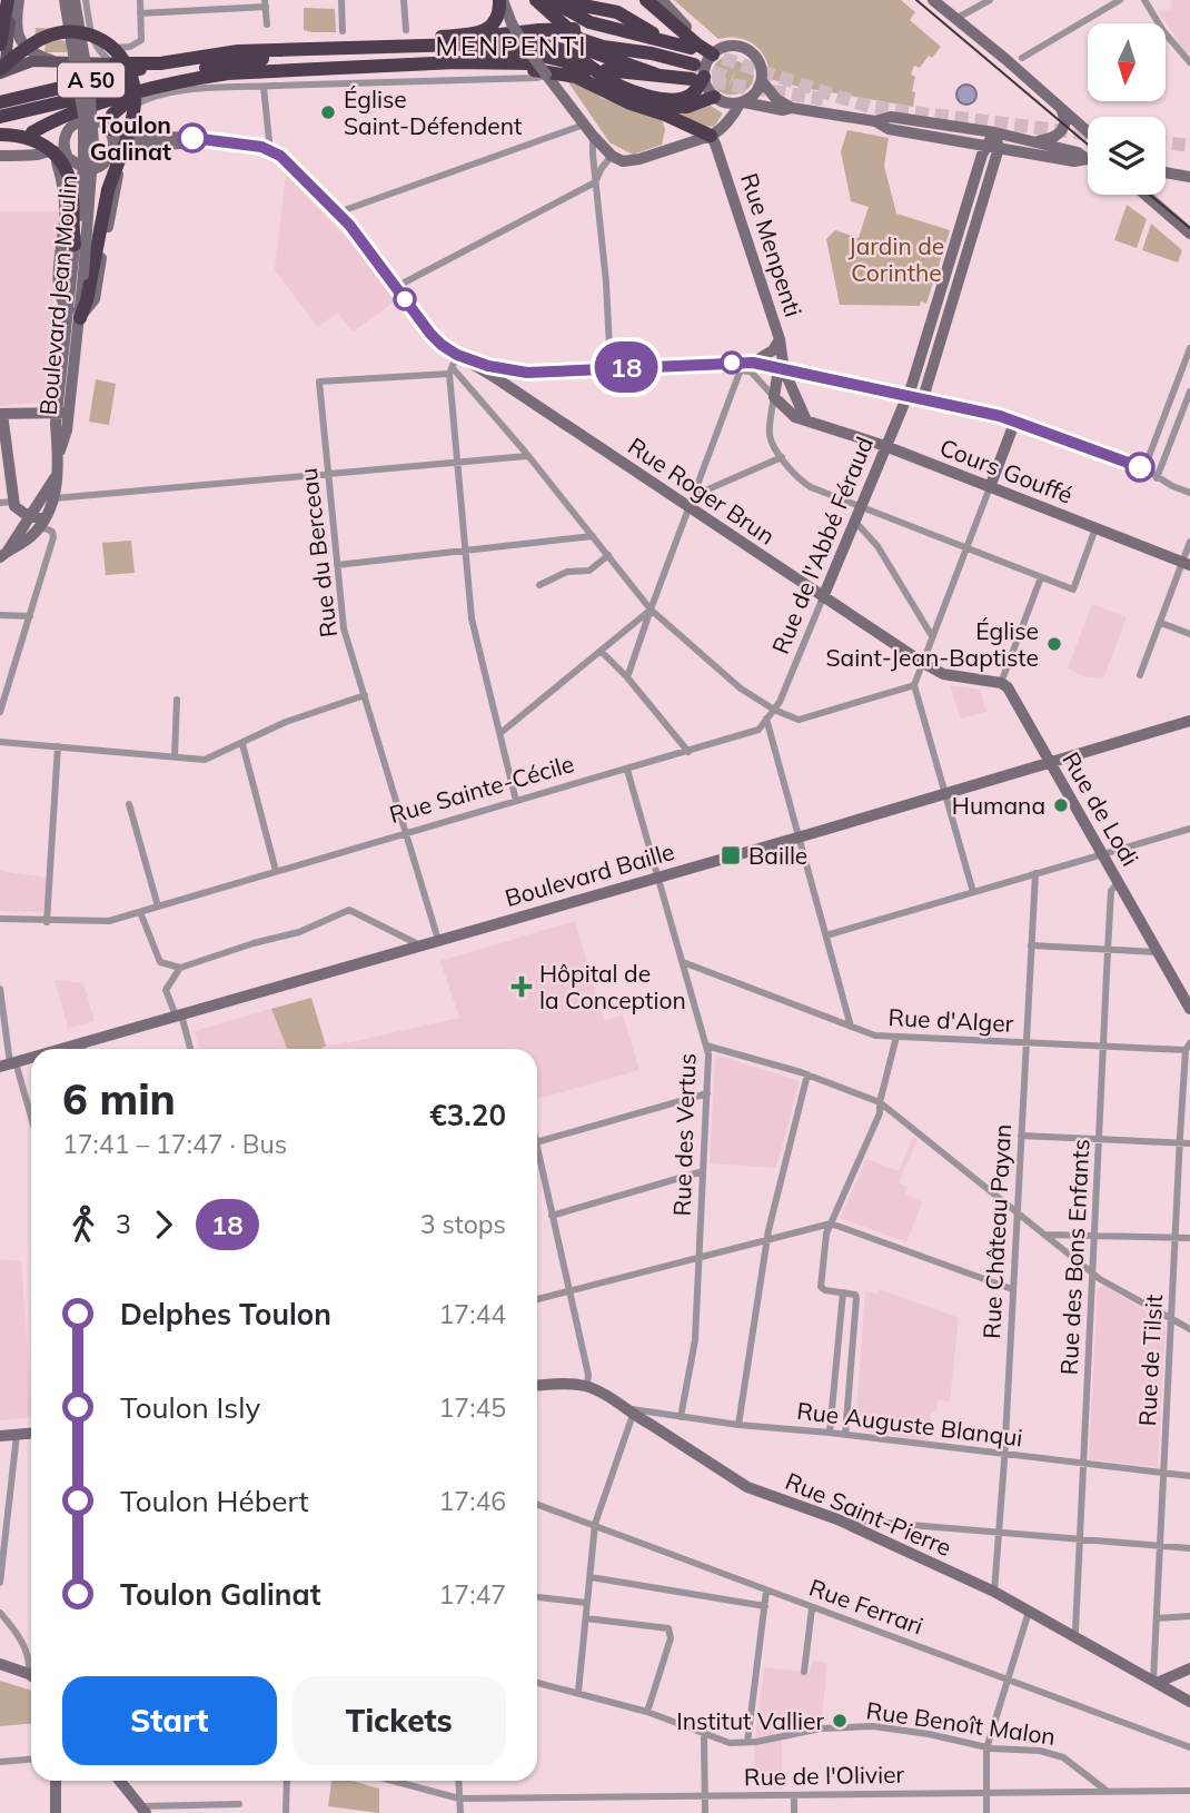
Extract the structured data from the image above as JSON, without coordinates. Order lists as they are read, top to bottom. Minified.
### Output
{"streets":{"highway":["A 50"],"main road":["Rue Menpenti","Boulevard Jean Moulin","Cours Gouffé","Rue Roger Brun","Rue de l'Abbé Féraud","Rue de Lodi","Boulevard Baille","Rue Saint-Pierre"],"street":["Rue du Berceau","Rue Sainte-Cécile","Rue d'Alger","Rue des Vertus","Rue Château Payan","Rue des Bons Enfants","Rue de Tilsit","Rue Auguste Blanqui","Rue Ferrari","Rue Benoît Malon","Rue de l'Olivier"]},"crossings":[["Cours Gouffé","Rue de l'Abbé Féraud"],["Rue Roger Brun","Rue de l'Abbé Féraud"],["Rue de l'Abbé Féraud","Rue Sainte-Cécile"],["Rue du Berceau","Rue Sainte-Cécile"],["Rue du Berceau","Boulevard Baille"],["Rue Sainte-Cécile","Rue des Vertus"],["Rue de Lodi","Boulevard Baille"],["Rue de Lodi","Rue des Bons Enfants"],["Boulevard Baille","Rue des Vertus"],["Rue d'Alger","Rue des Vertus"],["Rue d'Alger","Rue Château Payan"],["Rue d'Alger","Rue des Bons Enfants"],["Rue d'Alger","Rue de Tilsit"],["Rue des Vertus","Rue Auguste Blanqui"],["Rue Château Payan","Rue Auguste Blanqui"],["Rue Château Payan","Rue Saint-Pierre"],["Rue des Bons Enfants","Rue Auguste Blanqui"],["Rue des Bons Enfants","Rue Saint-Pierre"],["Rue de Tilsit","Rue Auguste Blanqui"],["Rue de Tilsit","Rue Saint-Pierre"],["Rue Auguste Blanqui","Rue Saint-Pierre"],["Rue Benoît Malon","Rue de l'Olivier"]],"districts":["MENPENTI"],"parks":["Jardin de Corinthe"],"places":{"other":["Église Saint-Défendent","Toulon Galinat","Église Saint-Jean-Baptiste","Humana","Institut Vallier"],"transit":["Baille"],"health":["Hôpital de la Conception"]},"lines":["bus line 18"],"north":"bottom","page":{"on_map":"18","heading":["6 min","17:41 – 17:47 · Bus","€3.20"],"legs":["3","18","3 stops"],"list":[{"name":"Delphes Toulon","value":"17:44"},{"name":"Toulon Isly","value":"17:45"},{"name":"Toulon Hébert","value":"17:46"},{"name":"Toulon Galinat","value":"17:47"}],"buttons":["Start","Tickets"]}}
